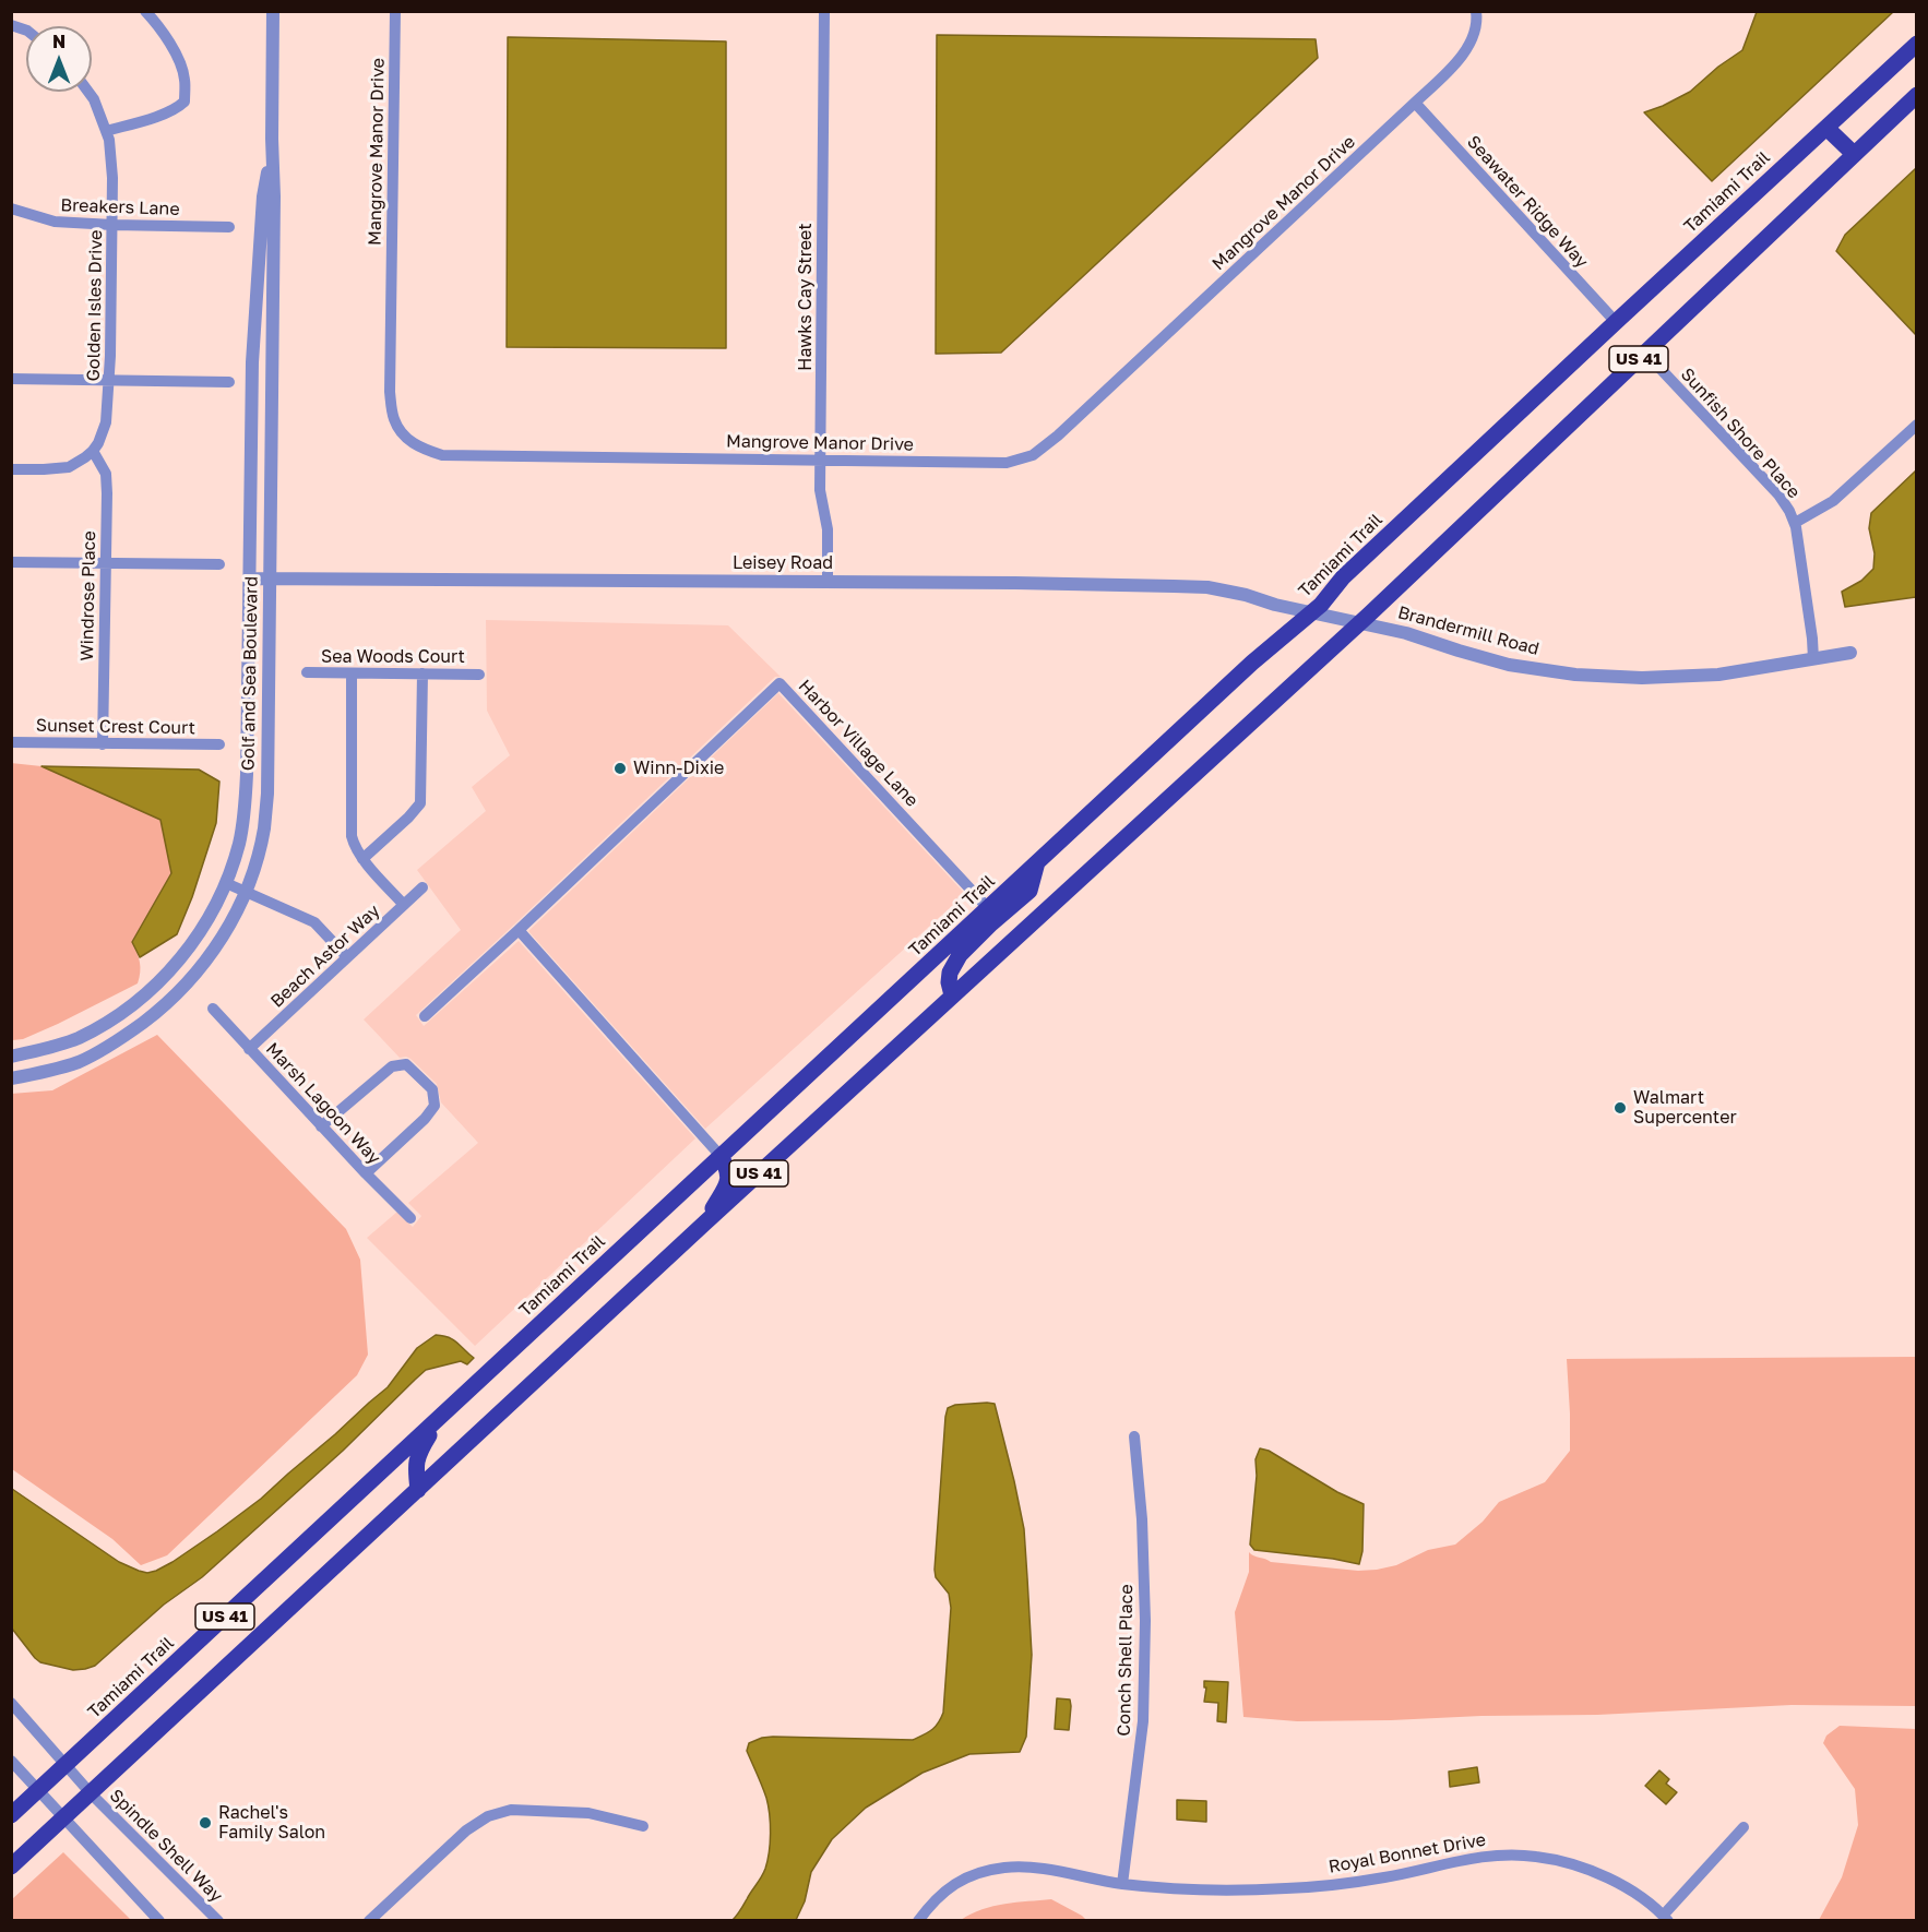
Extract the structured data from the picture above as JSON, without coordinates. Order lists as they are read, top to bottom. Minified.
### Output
{"streets":{"main road":["Tamiami Trail","US 41"],"street":["Mangrove Manor Drive","Seawater Ridge Way","Breakers Lane","Hawks Cay Street","Golden Isles Drive","Sunfish Shore Place","Leisey Road","Windrose Place","Brandermill Road","Sea Woods Court","Golf and Sea Boulevard","Sunset Crest Court","Harbor Village Lane","Beach Astor Way","Marsh Lagoon Way","Conch Shell Place","Spindle Shell Way","Royal Bonnet Drive"]},"crossings":[["Mangrove Manor Drive","Seawater Ridge Way"],["Mangrove Manor Drive","Hawks Cay Street"],["Tamiami Trail","Seawater Ridge Way"],["Tamiami Trail","Leisey Road"],["Tamiami Trail","Brandermill Road"],["Tamiami Trail","Harbor Village Lane"],["Tamiami Trail","Spindle Shell Way"],["Breakers Lane","Golden Isles Drive"],["Hawks Cay Street","Leisey Road"],["Golden Isles Drive","Windrose Place"],["US 41","Sunfish Shore Place"],["US 41","Brandermill Road"],["US 41","Spindle Shell Way"],["Sunfish Shore Place","Brandermill Road"],["Leisey Road","Brandermill Road"],["Leisey Road","Golf and Sea Boulevard"],["Windrose Place","Sunset Crest Court"],["Beach Astor Way","Marsh Lagoon Way"],["Conch Shell Place","Royal Bonnet Drive"]],"places":["Winn-Dixie","Walmart Supercenter","Rachel's Family Salon"],"north":"top"}
